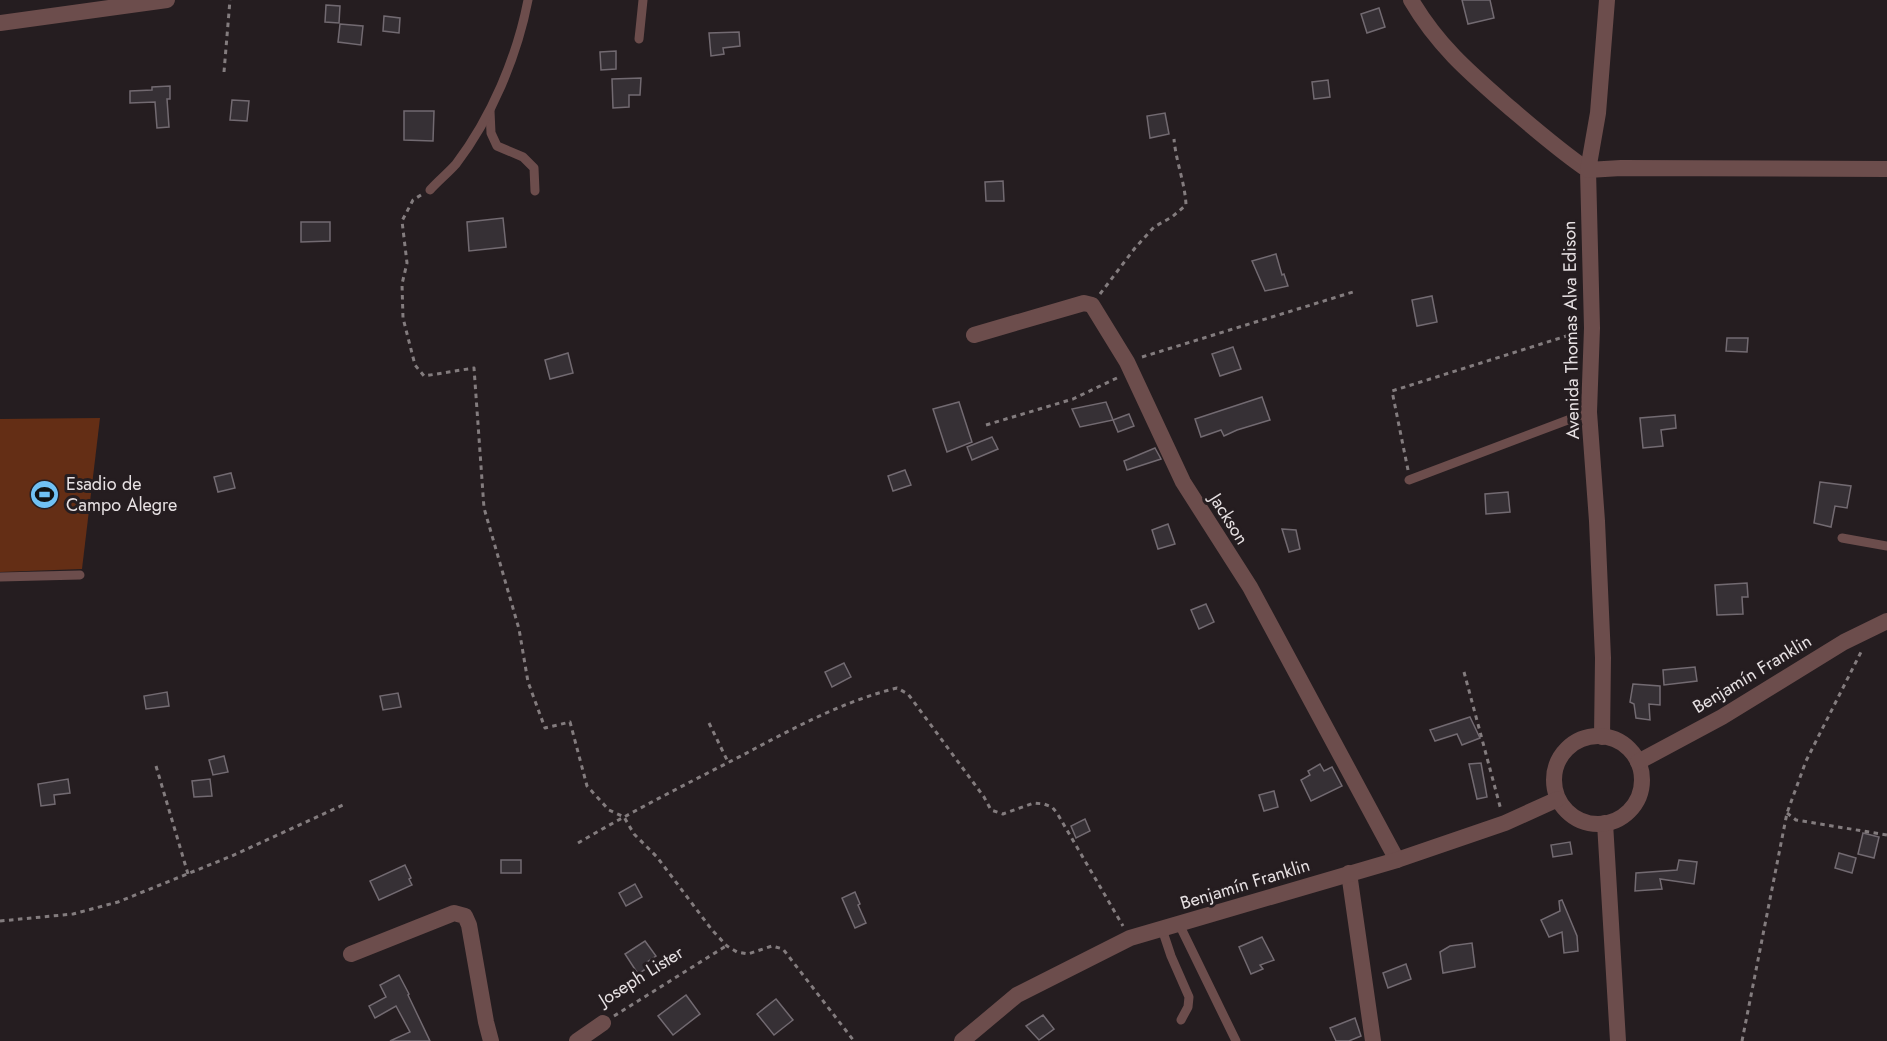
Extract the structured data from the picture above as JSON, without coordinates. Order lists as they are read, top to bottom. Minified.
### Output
{"streets":{"street":["Avenida Thomas Alva Edison","Jackson","Benjamín Franklin","Joseph Lister"]},"crossings":[["Avenida Thomas Alva Edison","Benjamín Franklin"],["Jackson","Benjamín Franklin"]],"places":{"sports":["Esadio de Campo Alegre"]}}
